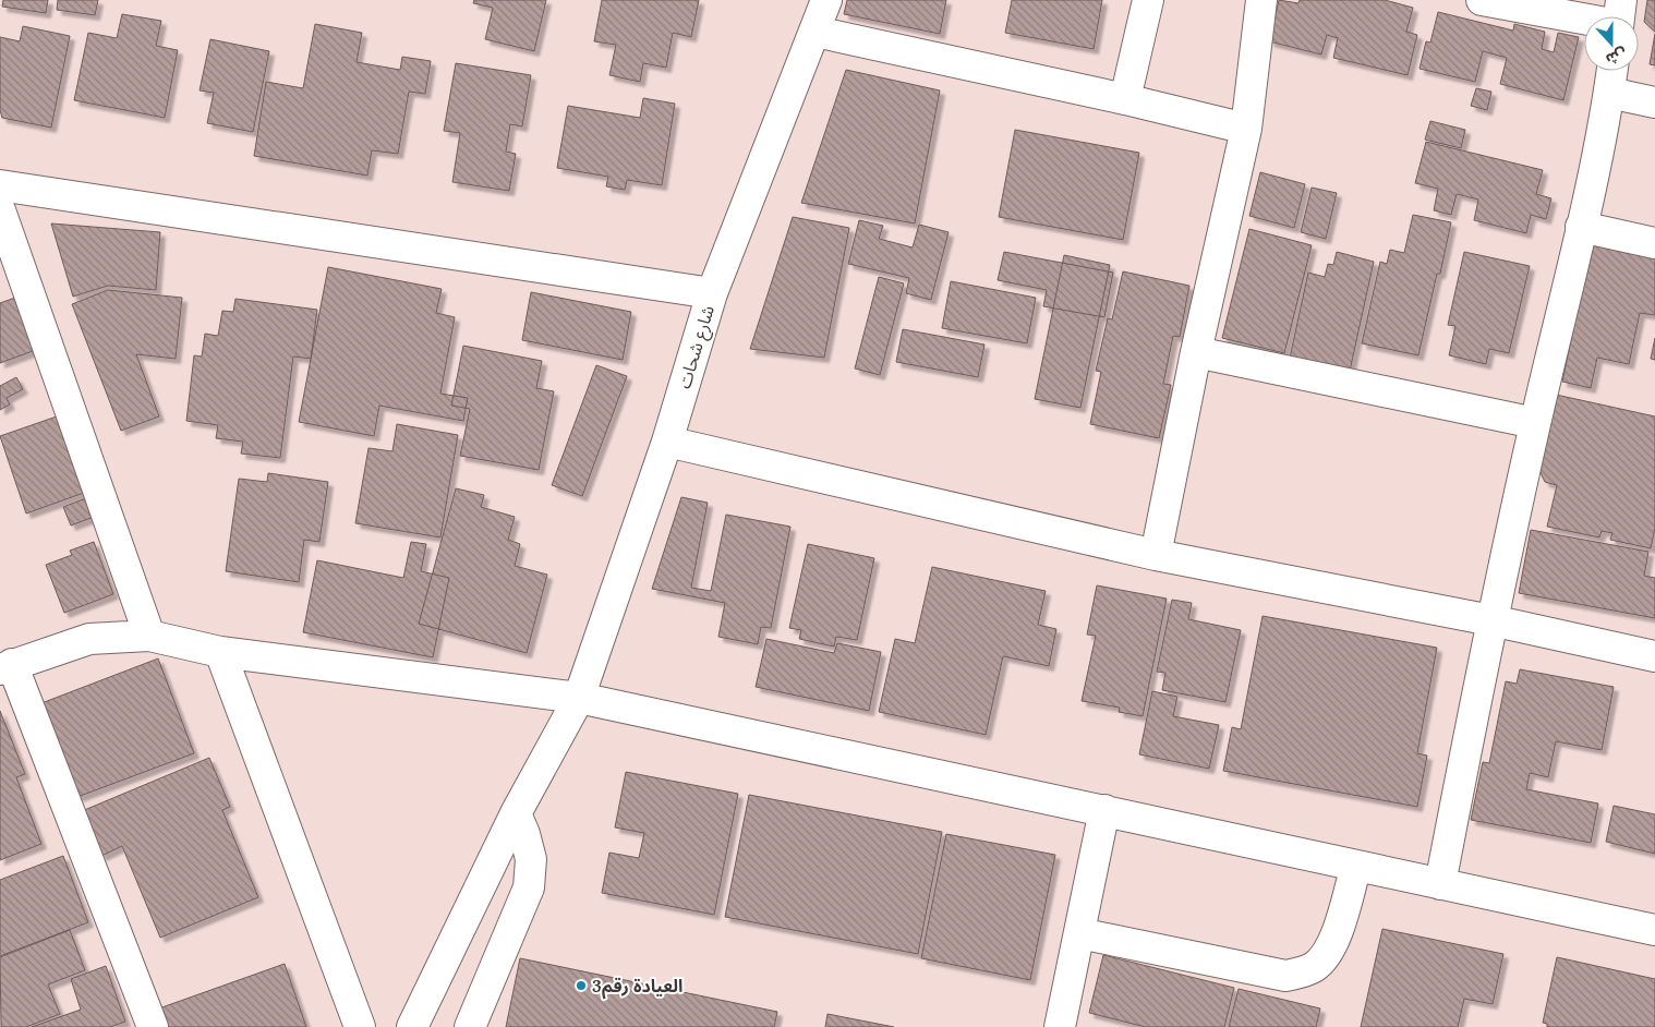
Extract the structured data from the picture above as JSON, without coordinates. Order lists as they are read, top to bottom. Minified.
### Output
{"streets":{"street":["شارع شحات"]},"places":["3العيادة رقم"],"north":"bottom"}
